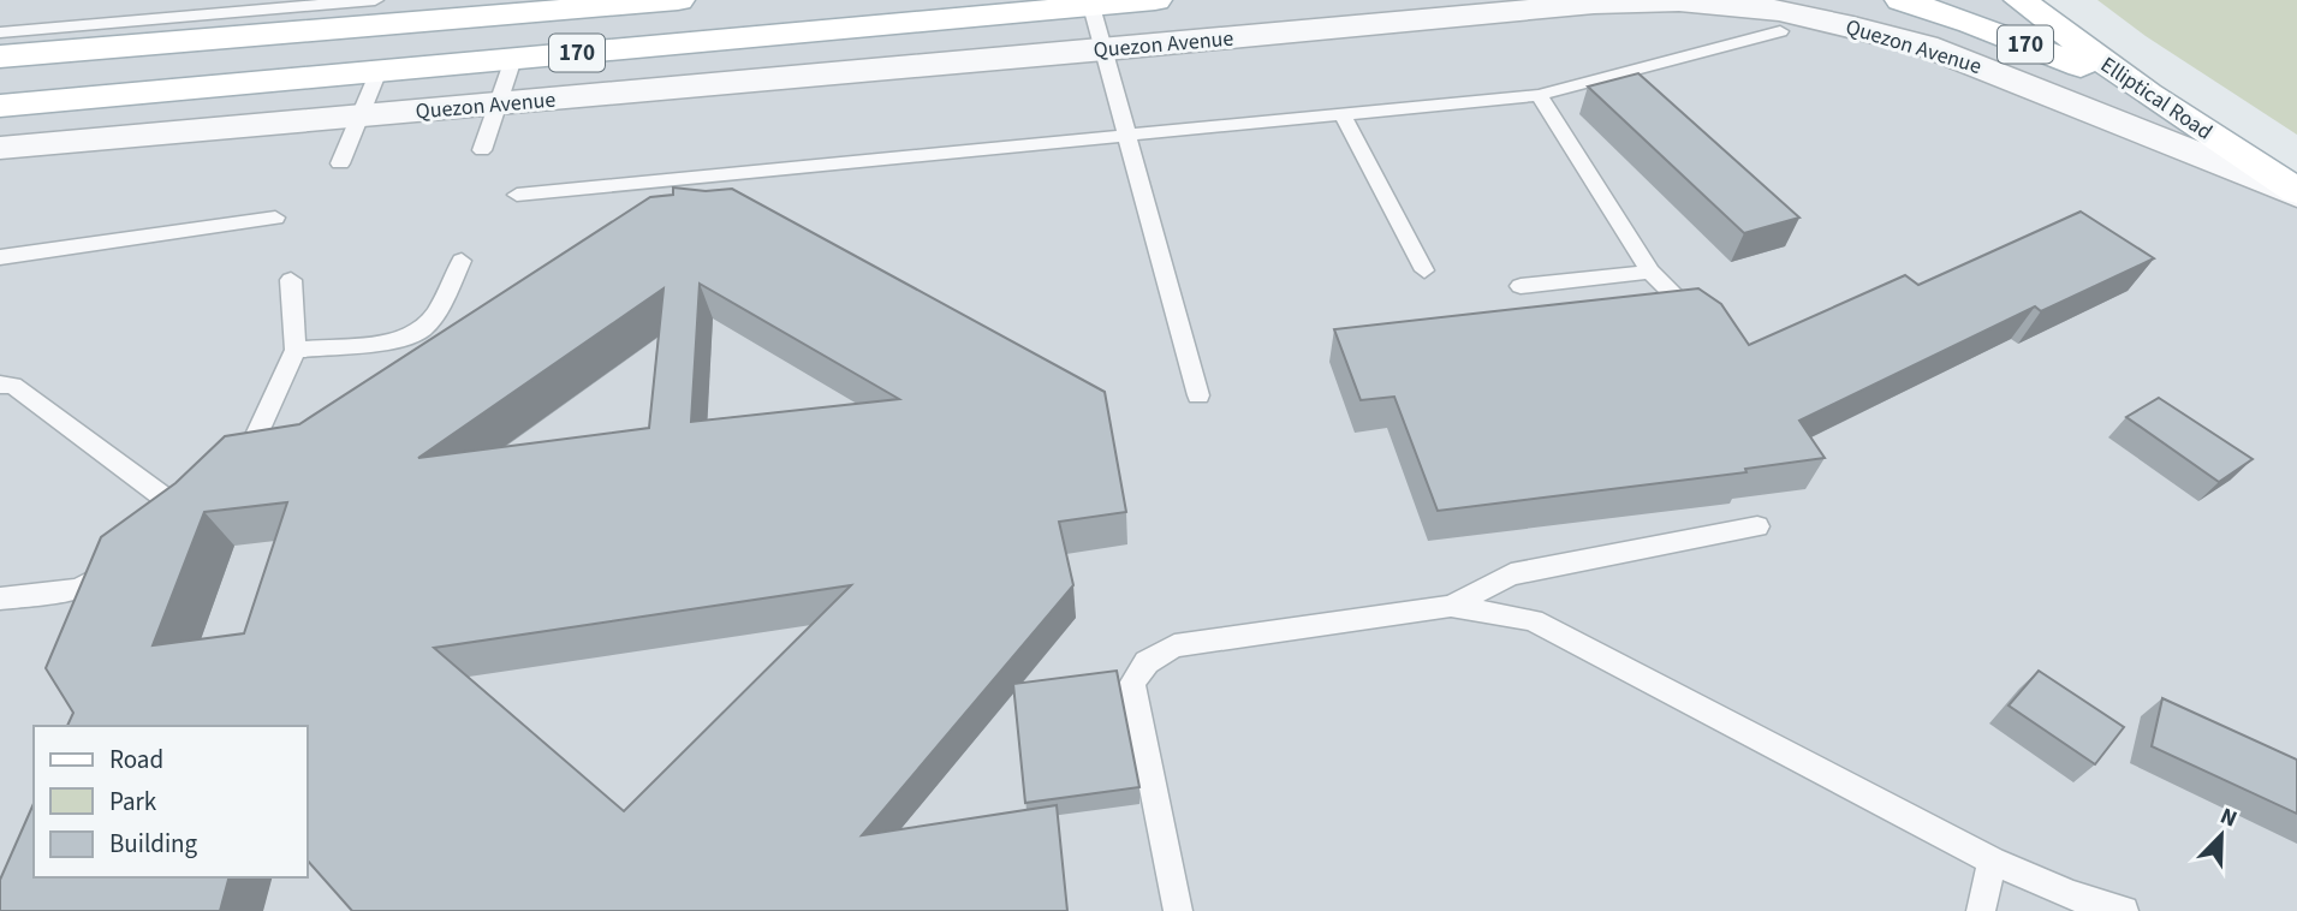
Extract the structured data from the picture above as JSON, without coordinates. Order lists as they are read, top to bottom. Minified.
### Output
{"streets":{"main road":["Quezon Avenue","170","Elliptical Road"]},"crossings":[["Quezon Avenue","Elliptical Road"]],"legend":["Road","Park","Building"],"north":"top right"}
